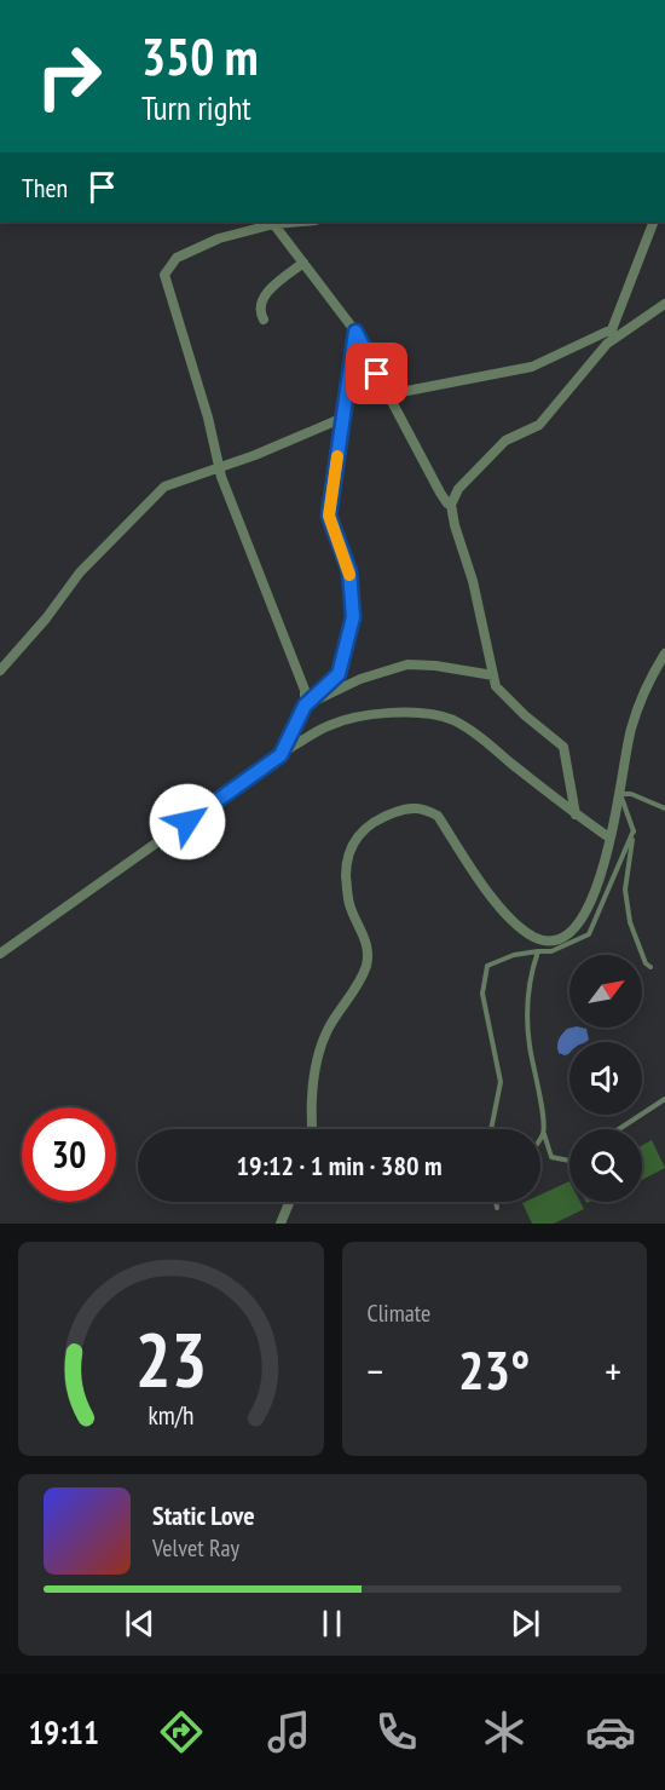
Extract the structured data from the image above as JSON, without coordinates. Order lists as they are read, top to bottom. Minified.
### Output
{"north":"top right","page":{"turn":["350 m","Turn right"],"then":"Then","limit":"30","trip":"19:12 · 1 min · 380 m","tile":"Climate","heat":["−","23°","+"],"song":["Static Love","Velvet Ray"],"tabs":"19:11","gauge":["23","km/h"]}}
